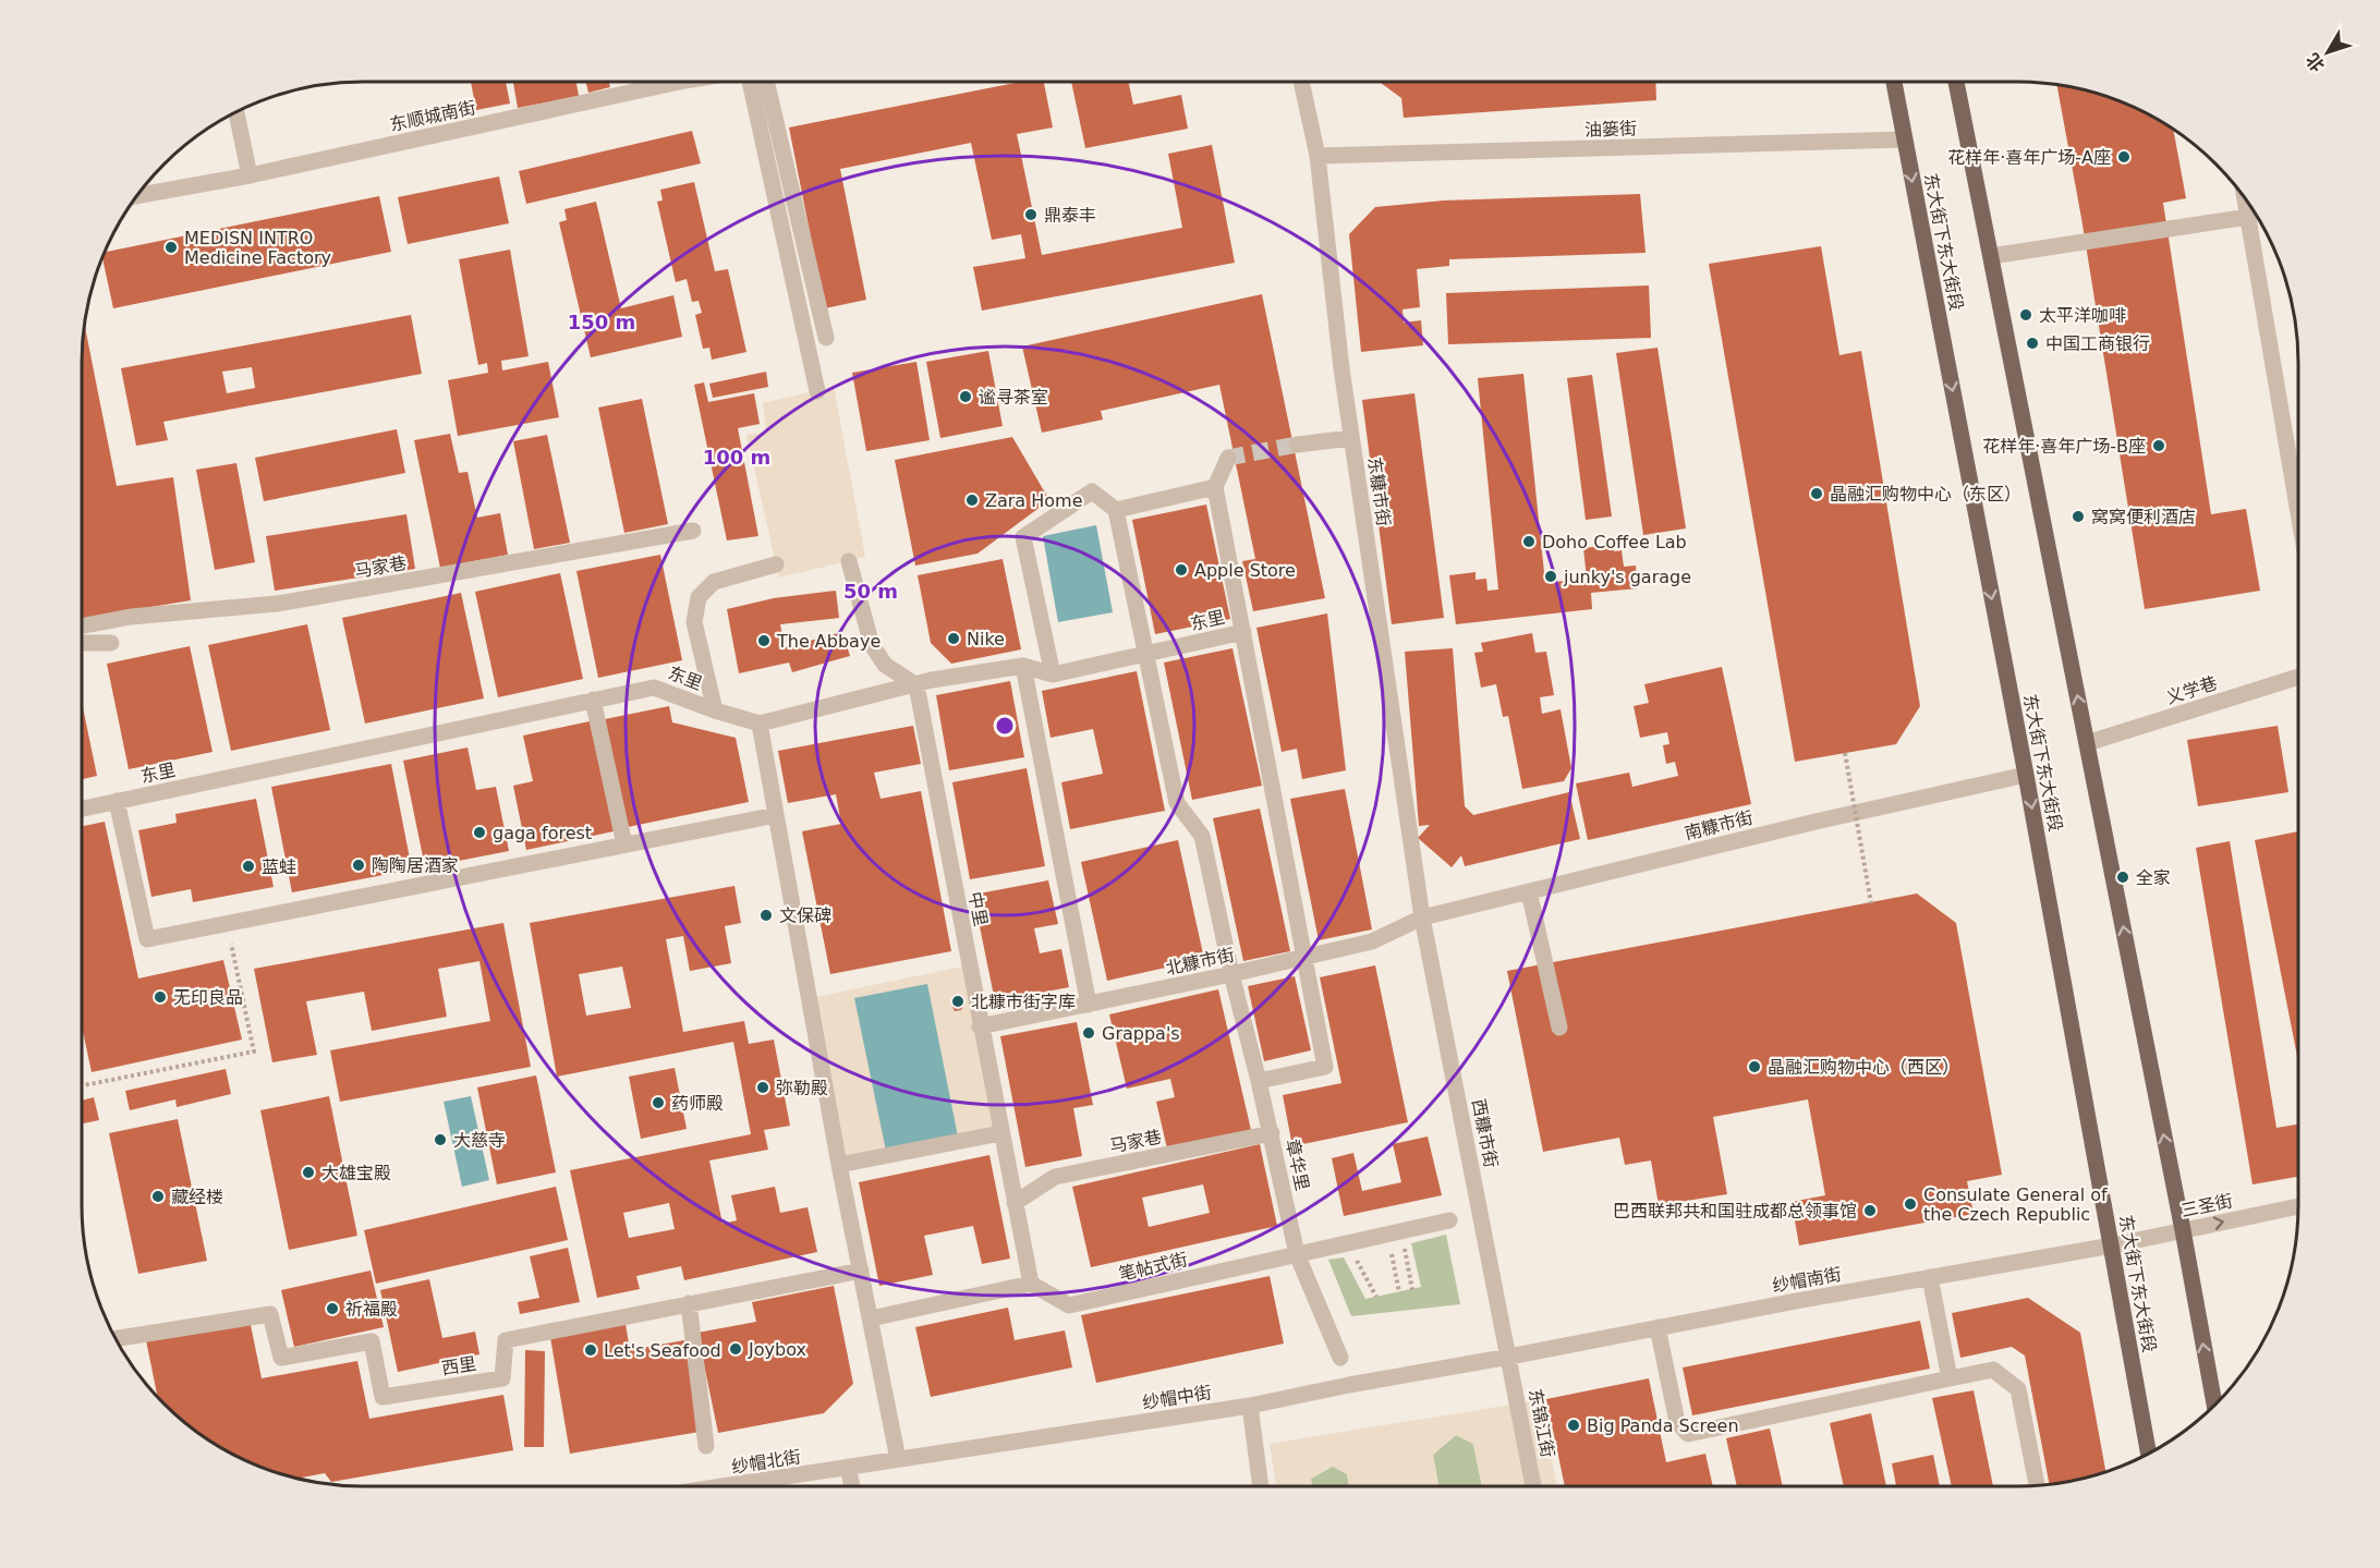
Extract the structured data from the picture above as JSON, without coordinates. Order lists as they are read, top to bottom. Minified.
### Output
{"streets":{"main road":["东大街下东大街段"],"street":["东顺城南街","油篓街","东糠市街","马家巷","东里","义学巷","南糠市街","中里","北糠市街","西糠市街","章华里","三圣街","笔帖式街","纱帽南街","西里","纱帽中街","东锦江街","纱帽北街"]},"crossings":[["油篓街","东大街下东大街段"],["油篓街","东糠市街"],["东大街下东大街段","南糠市街"],["东大街下东大街段","三圣街"],["东大街下东大街段","纱帽南街"],["东糠市街","南糠市街"],["东糠市街","北糠市街"],["东糠市街","西糠市街"],["马家巷","中里"],["马家巷","章华里"],["东里","中里"],["东里","章华里"],["南糠市街","北糠市街"],["南糠市街","西糠市街"],["中里","北糠市街"],["中里","笔帖式街"],["北糠市街","西糠市街"],["北糠市街","章华里"],["西糠市街","纱帽南街"],["西糠市街","纱帽中街"],["西糠市街","东锦江街"],["章华里","笔帖式街"],["三圣街","纱帽南街"],["纱帽南街","纱帽中街"],["纱帽南街","东锦江街"],["纱帽中街","东锦江街"],["纱帽中街","纱帽北街"]],"one_way":["三圣街"],"places":["花样年·喜年广场-A座","鼎泰丰","MEDISN INTRO Medicine Factory","太平洋咖啡","中国工商银行","谧寻茶室","花样年·喜年广场-B座","晶融汇购物中心（东区）","Zara Home","窝窝便利酒店","Doho Coffee Lab","Apple Store","junky's garage","Nike","The Abbaye","gaga forest","陶陶居酒家","蓝蛙","全家","文保碑","无印良品","北糠市街字库","Grappa's","晶融汇购物中心（西区）","弥勒殿","药师殿","大慈寺","大雄宝殿","藏经楼","Consulate General of the Czech Republic","巴西联邦共和国驻成都总领事馆","祈福殿","Joybox","Let's Seafood","Big Panda Screen"],"north":"bottom left","rings":["150 m","100 m","50 m"]}
